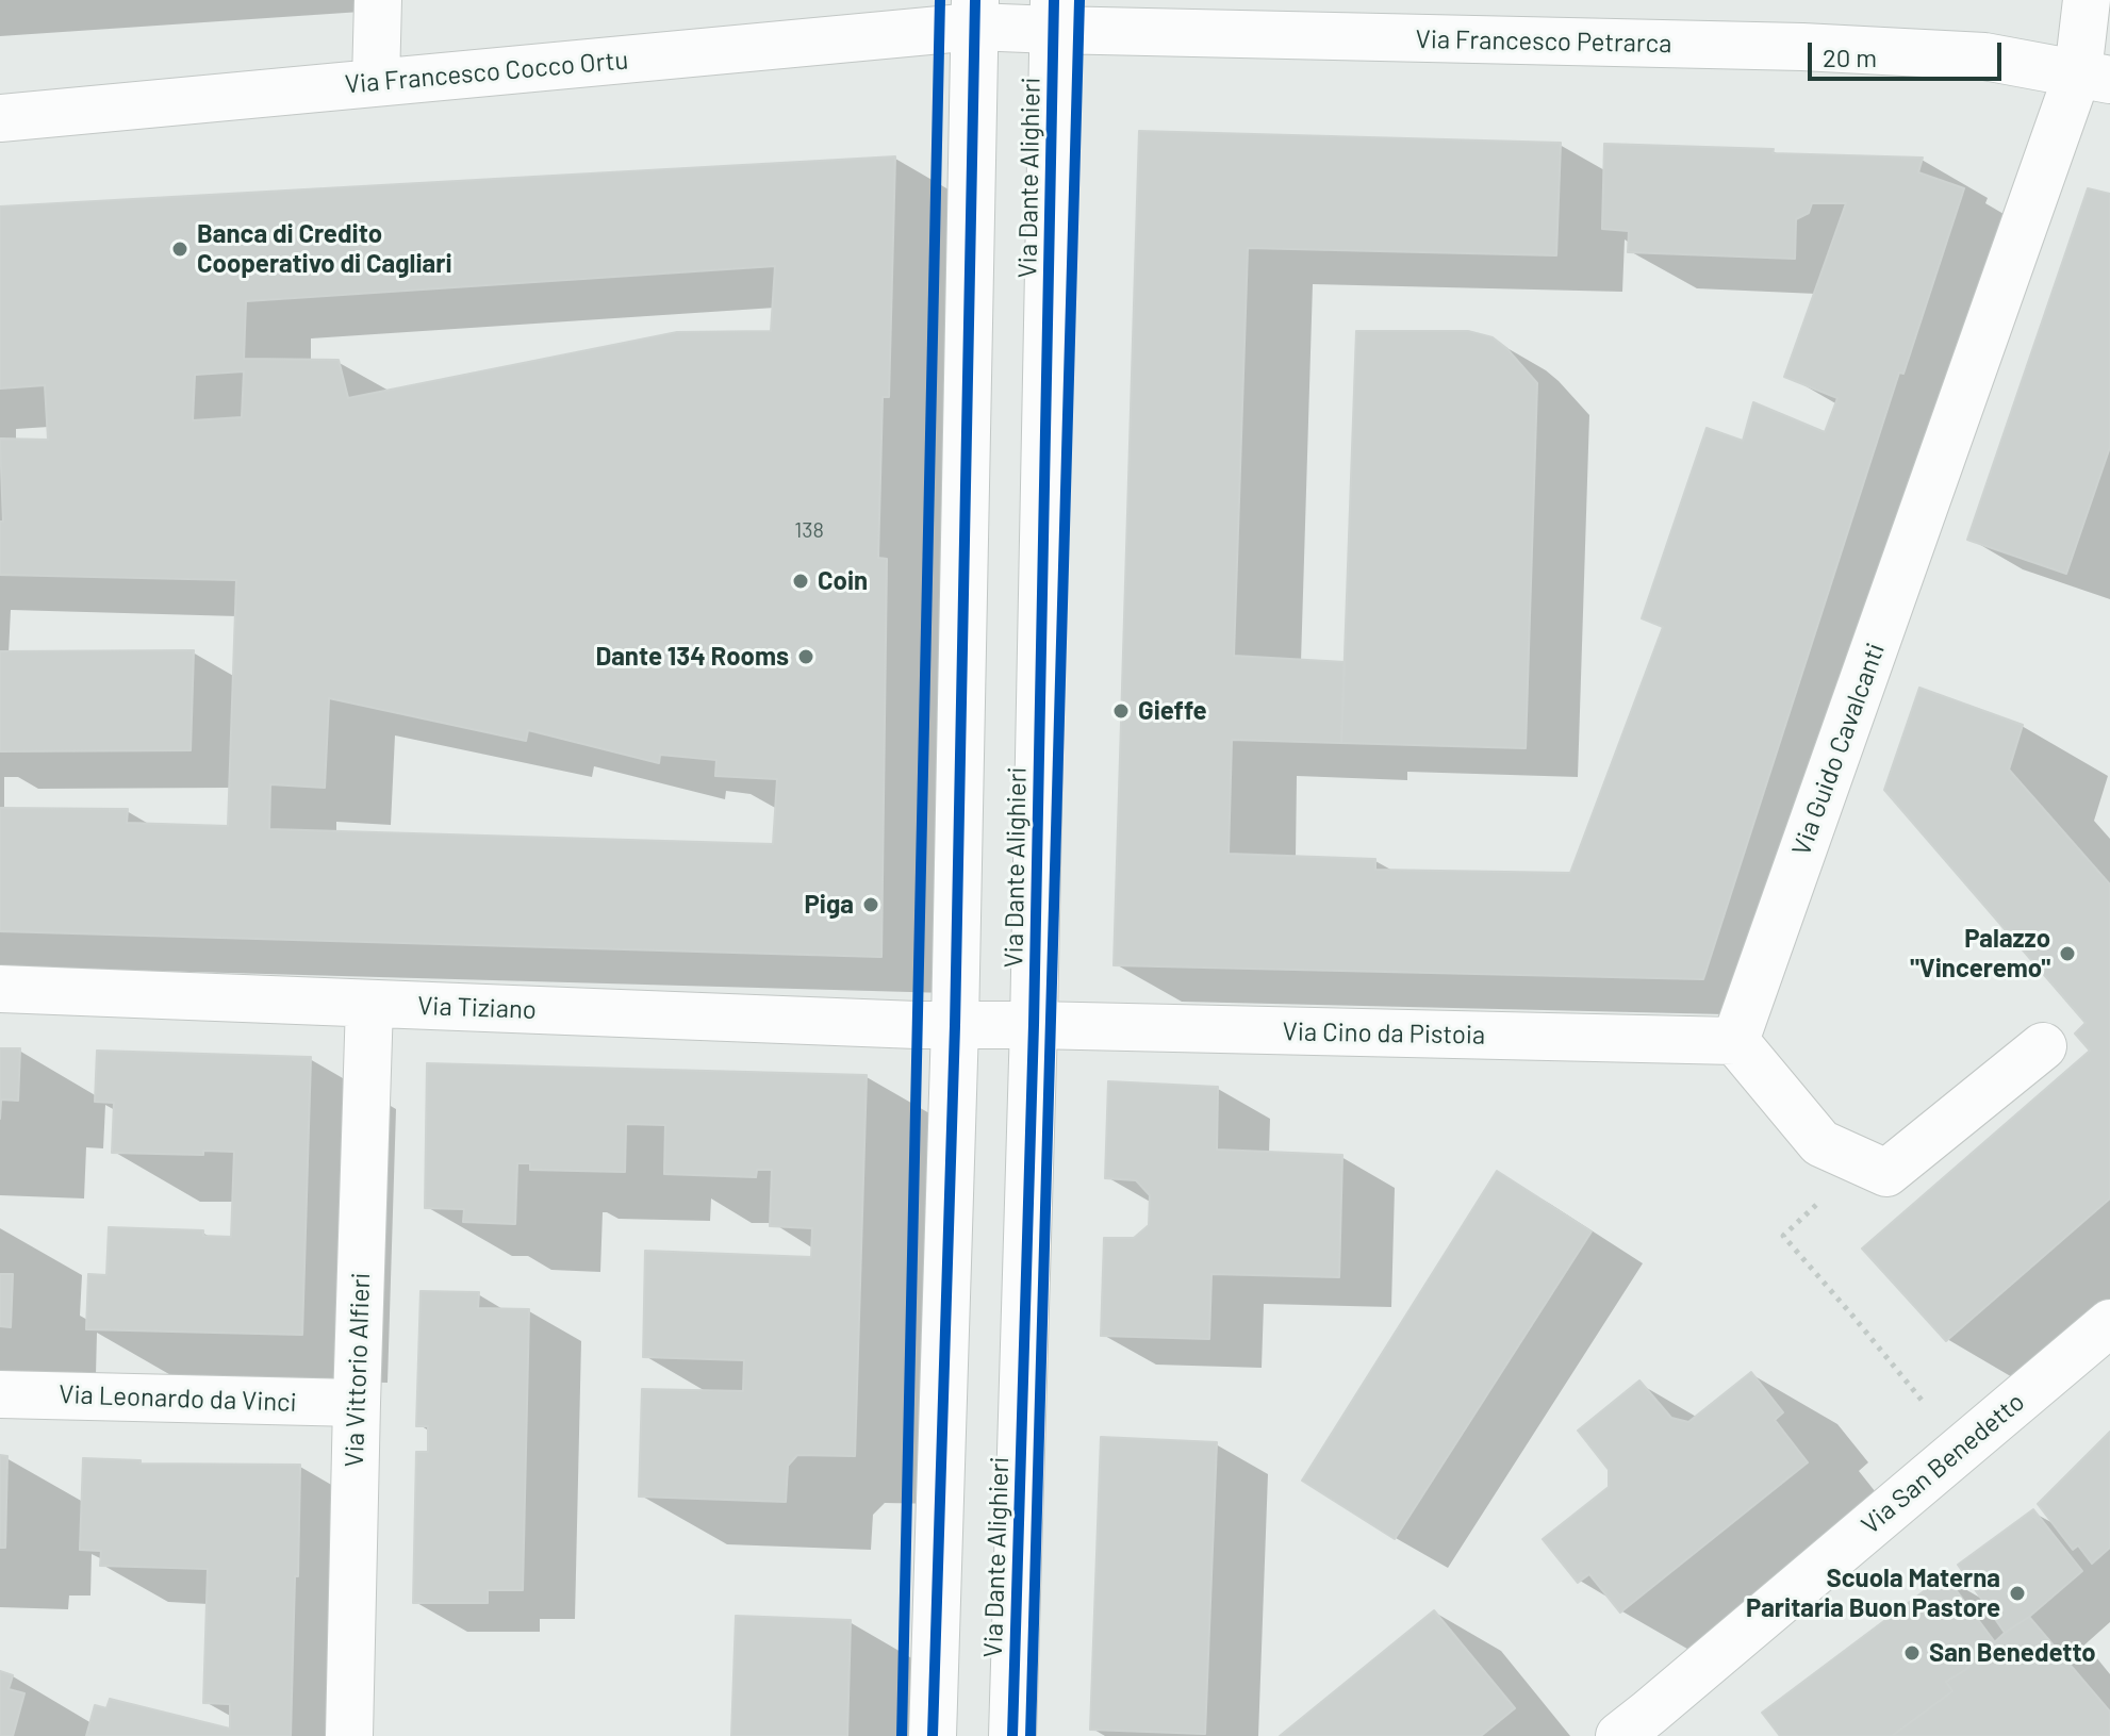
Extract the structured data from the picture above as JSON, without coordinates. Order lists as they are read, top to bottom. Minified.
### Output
{"streets":{"street":["Via Francesco Petrarca","Via Francesco Cocco Ortu","Via Dante Alighieri","Via Guido Cavalcanti","Via Tiziano","Via Cino da Pistoia","Via Vittorio Alfieri","Via Leonardo da Vinci","Via San Benedetto"]},"crossings":[["Via Francesco Petrarca","Via Francesco Cocco Ortu"],["Via Francesco Petrarca","Via Dante Alighieri"],["Via Francesco Petrarca","Via Guido Cavalcanti"],["Via Dante Alighieri","Via Cino da Pistoia"],["Via Guido Cavalcanti","Via Cino da Pistoia"],["Via Tiziano","Via Vittorio Alfieri"],["Via Vittorio Alfieri","Via Leonardo da Vinci"]],"places":["Banca di Credito Cooperativo di Cagliari","Coin","Dante 134 Rooms","Gieffe","Piga","Palazzo \"Vinceremo\"","Scuola Materna Paritaria Buon Pastore","San Benedetto"],"house_numbers":["138"],"scale_bar":"20 m"}
